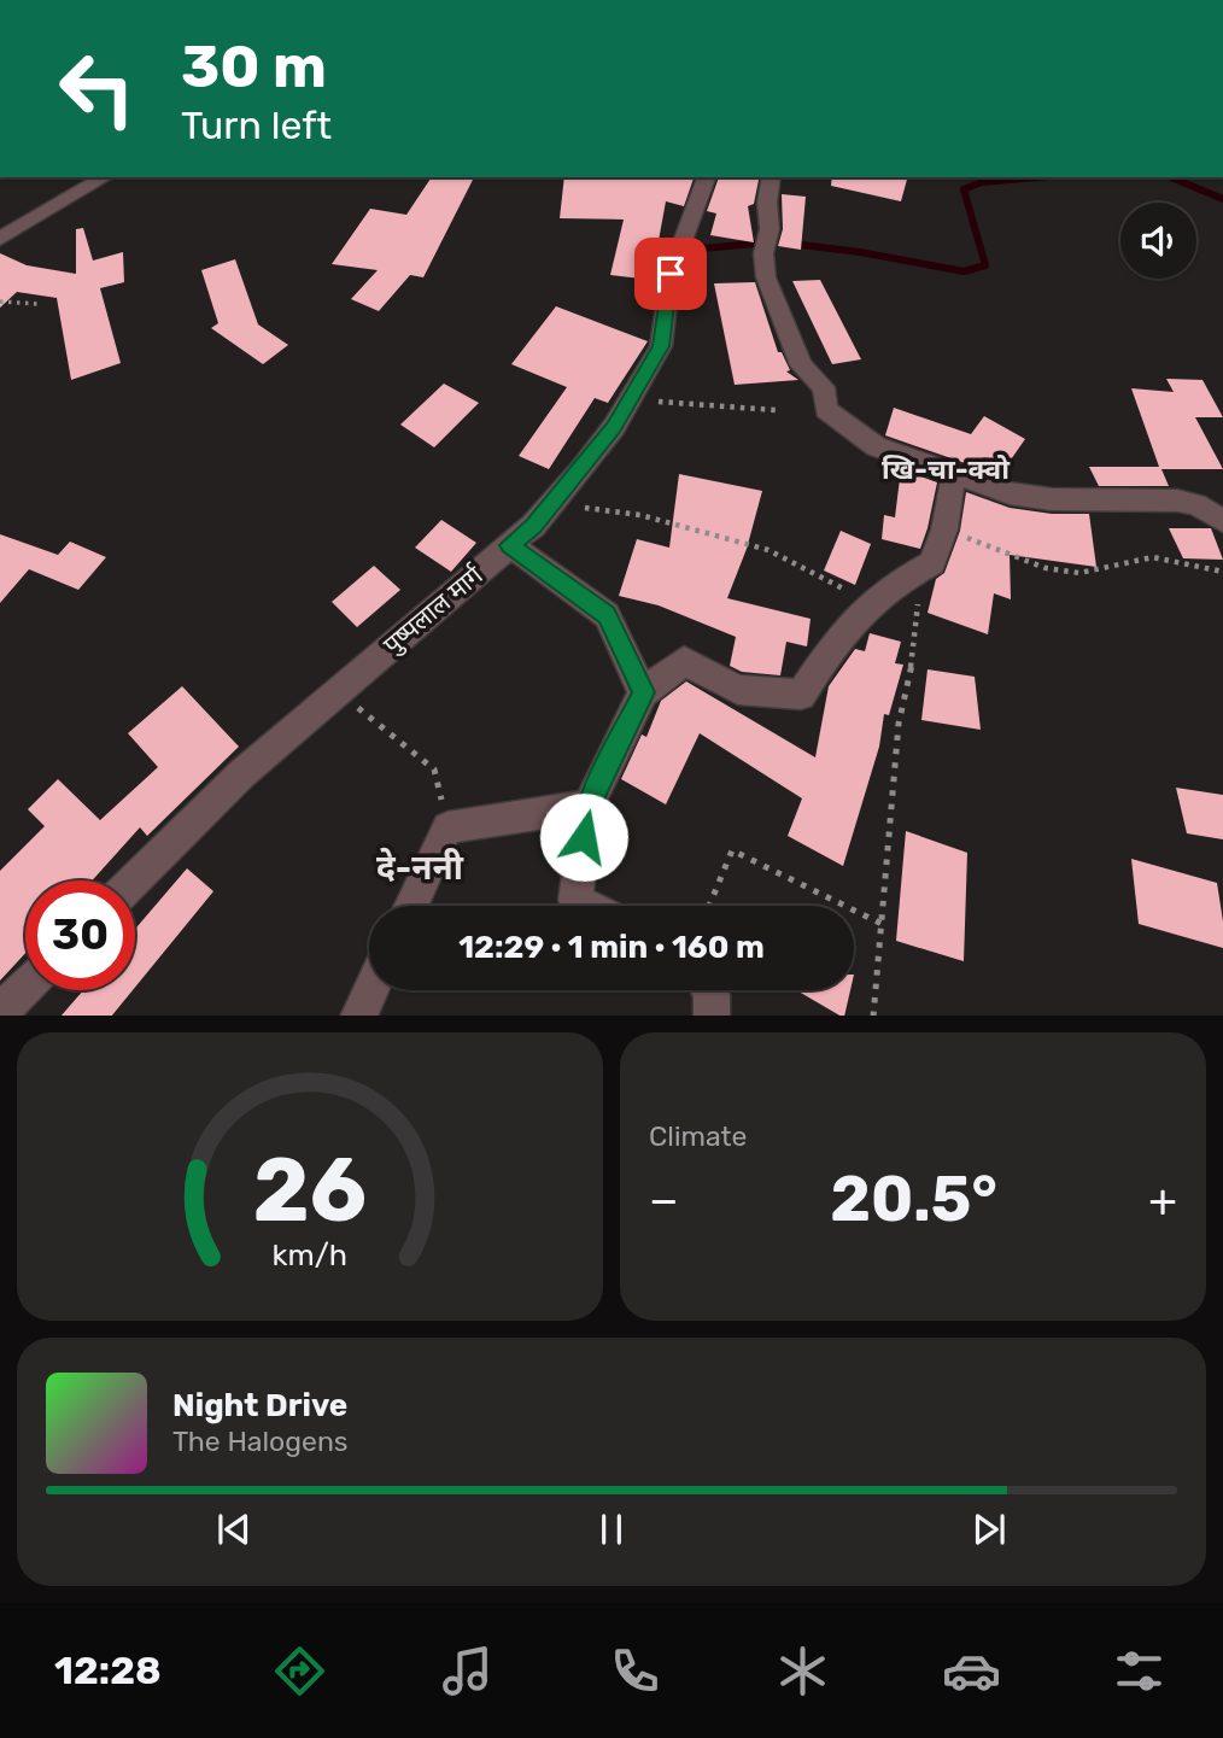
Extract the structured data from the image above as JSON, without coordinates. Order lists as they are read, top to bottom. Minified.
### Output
{"streets":{"street":["पुष्पलाल मार्ग"]},"districts":["खि-चा-क्वो","दे-ननी"],"page":{"turn":["30 m","Turn left"],"limit":"30","trip":"12:29 · 1 min · 160 m","tile":"Climate","heat":["−","20.5°","+"],"song":["Night Drive","The Halogens"],"tabs":"12:28","gauge":["26","km/h"]}}
